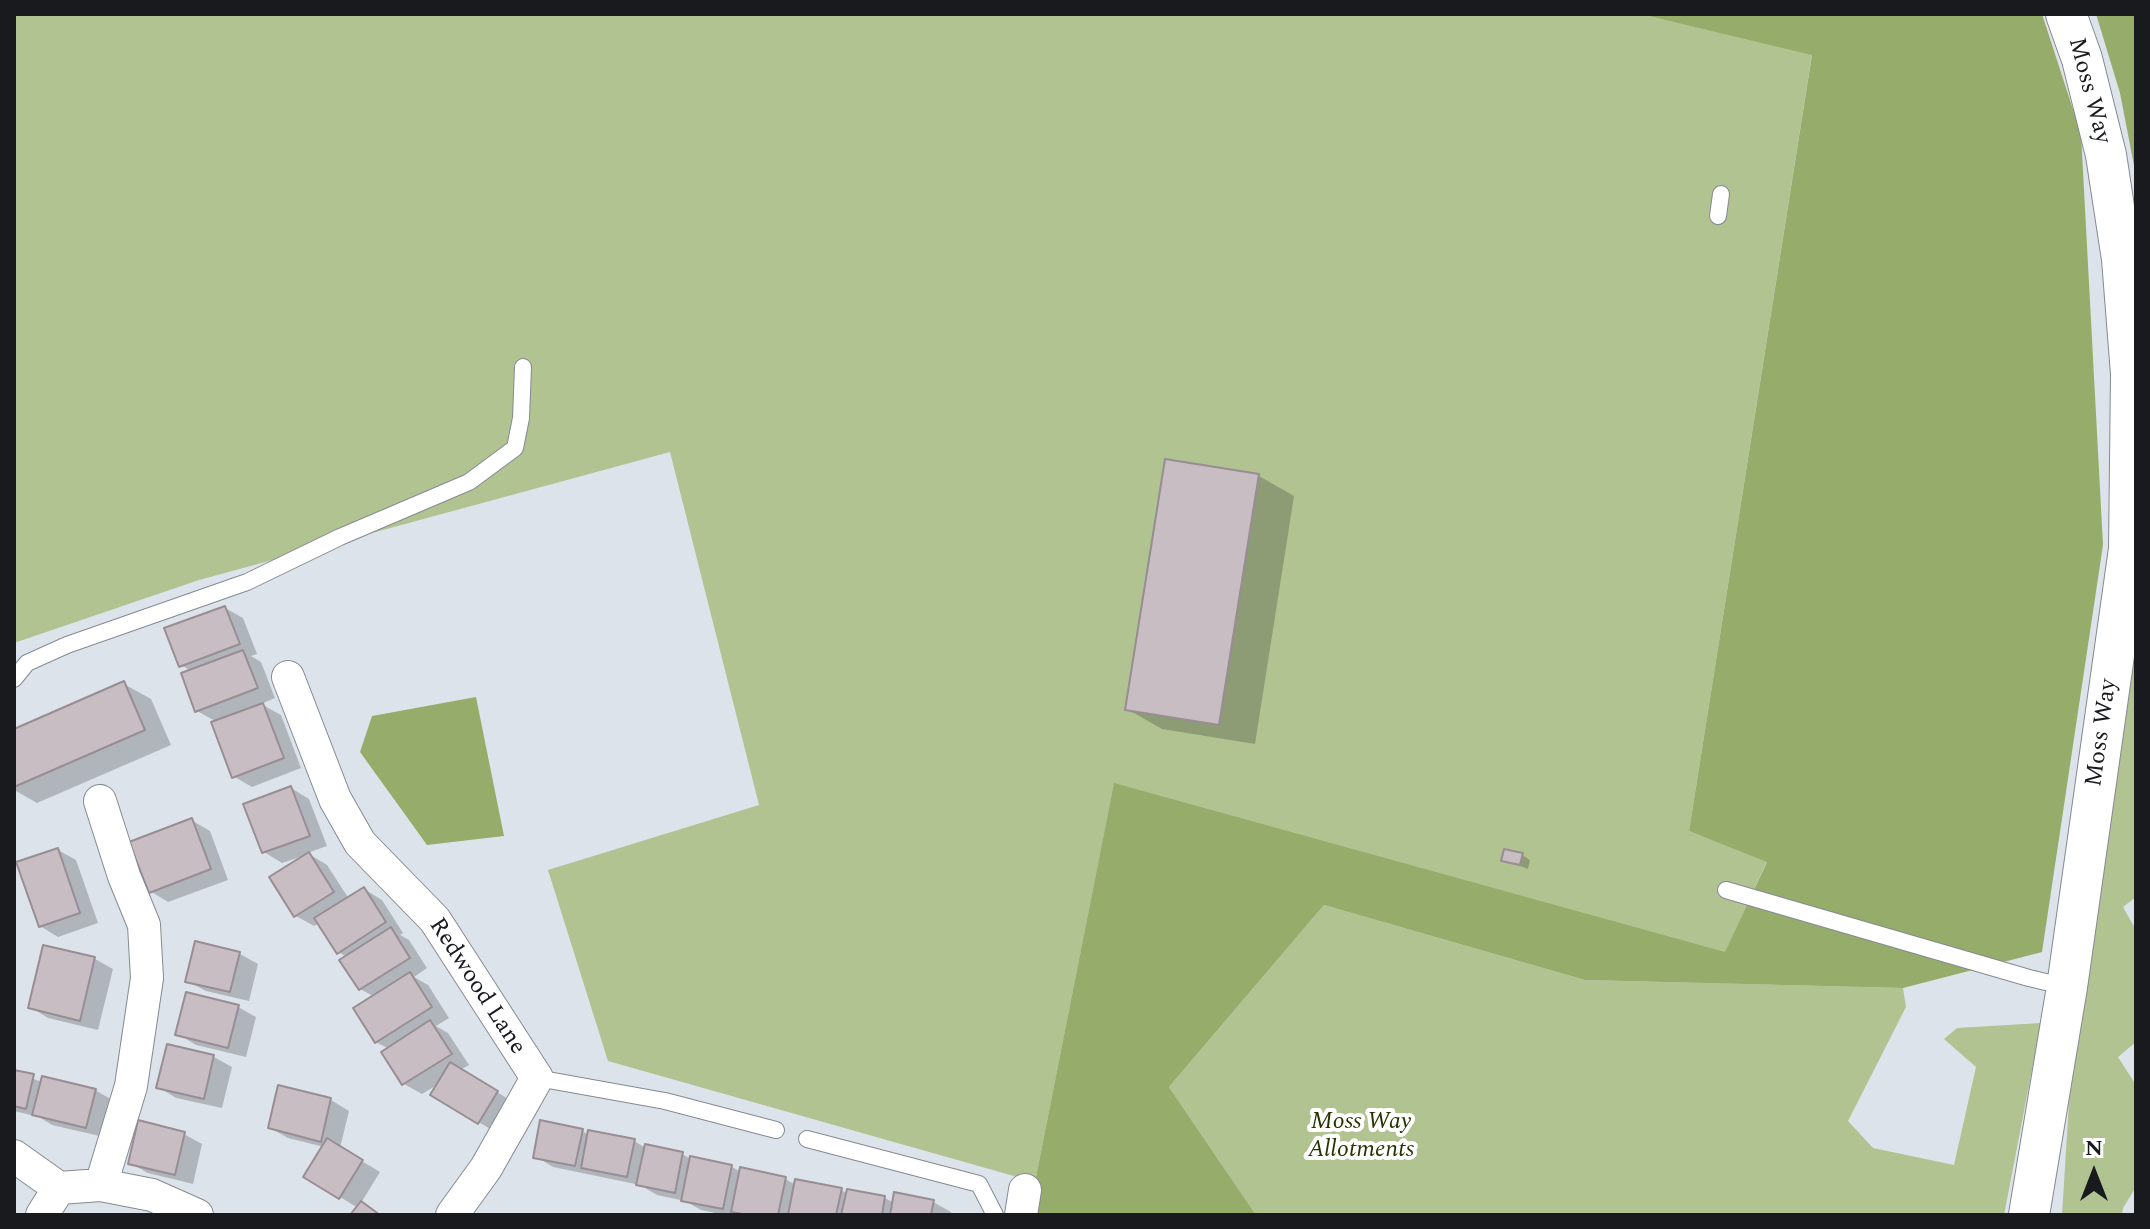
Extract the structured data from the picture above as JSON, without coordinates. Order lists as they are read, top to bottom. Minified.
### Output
{"streets":{"street":["Moss Way","Redwood Lane"]},"parks":["Moss Way Allotments"],"north":"top"}
